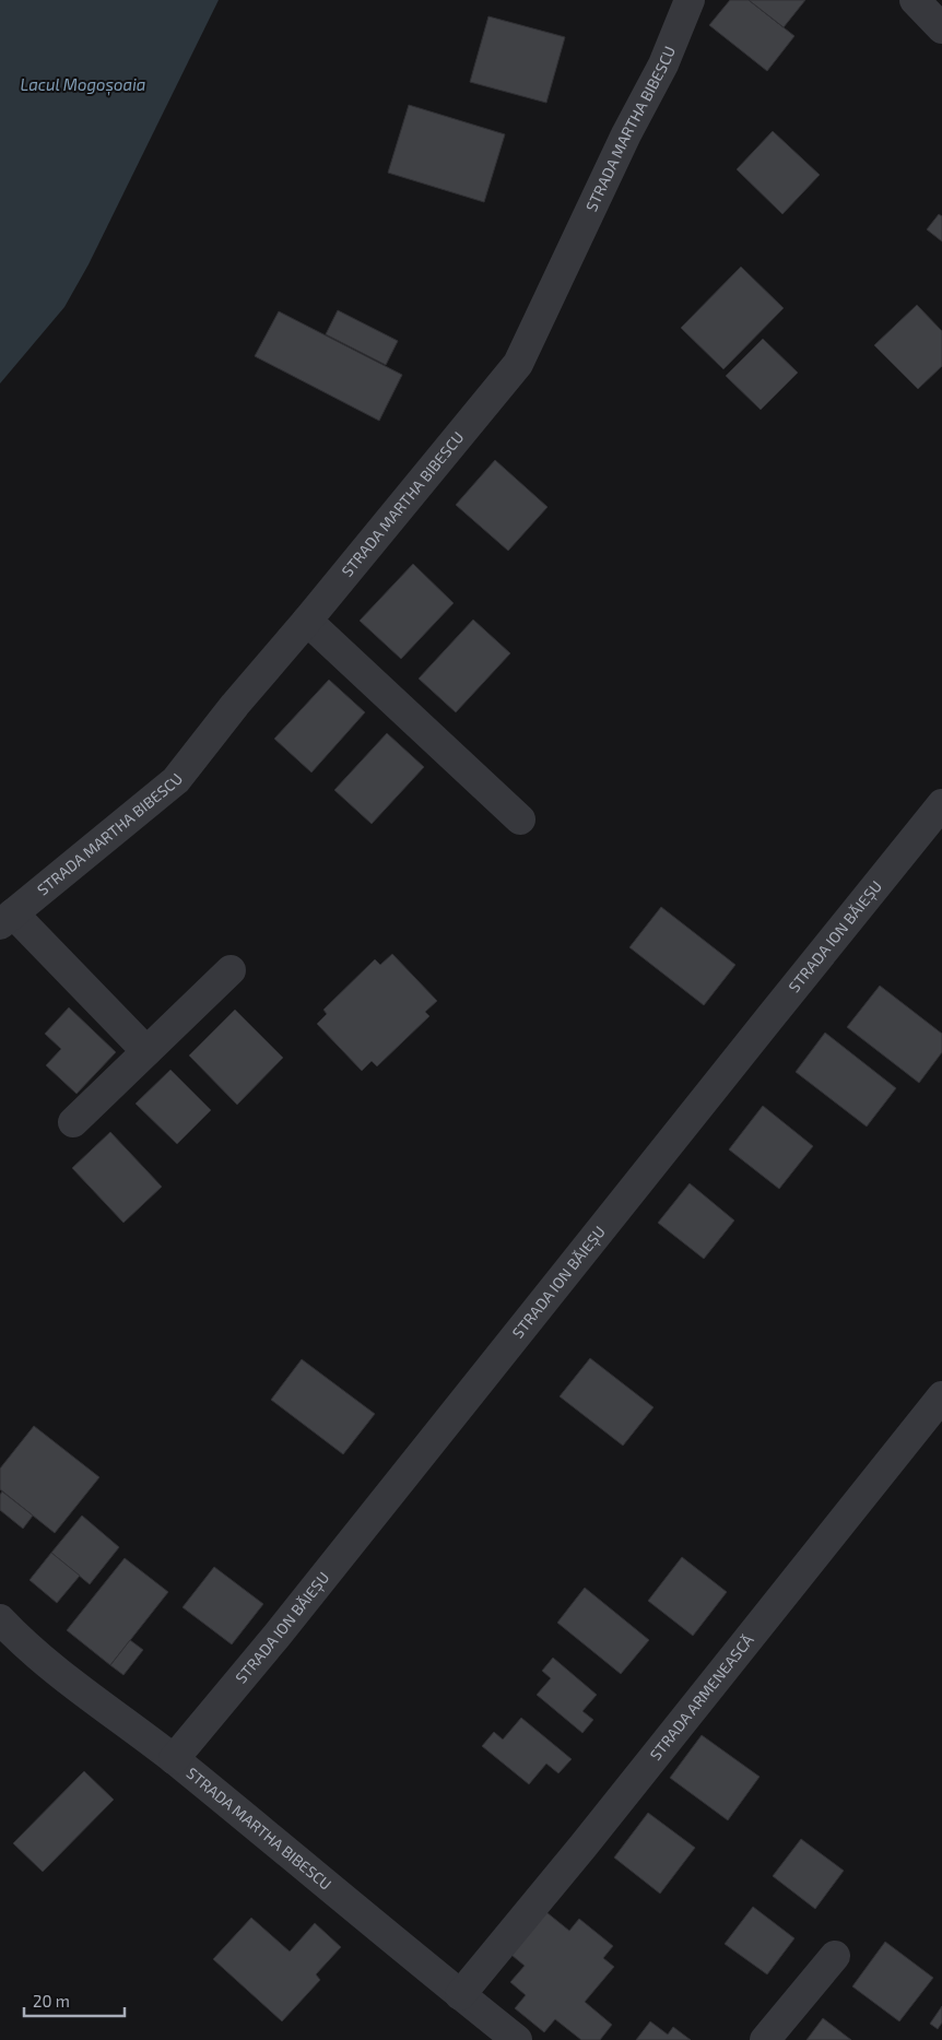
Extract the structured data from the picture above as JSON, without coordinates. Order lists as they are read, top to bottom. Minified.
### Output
{"streets":{"street":["STRADA MARTHA BIBESCU","STRADA ION BĂIEȘU","STRADA ARMENEASCĂ"]},"crossings":[["STRADA MARTHA BIBESCU","STRADA ION BĂIEȘU"],["STRADA MARTHA BIBESCU","STRADA ARMENEASCĂ"]],"water":["Lacul Mogoșoaia"],"scale_bar":"20 m"}
